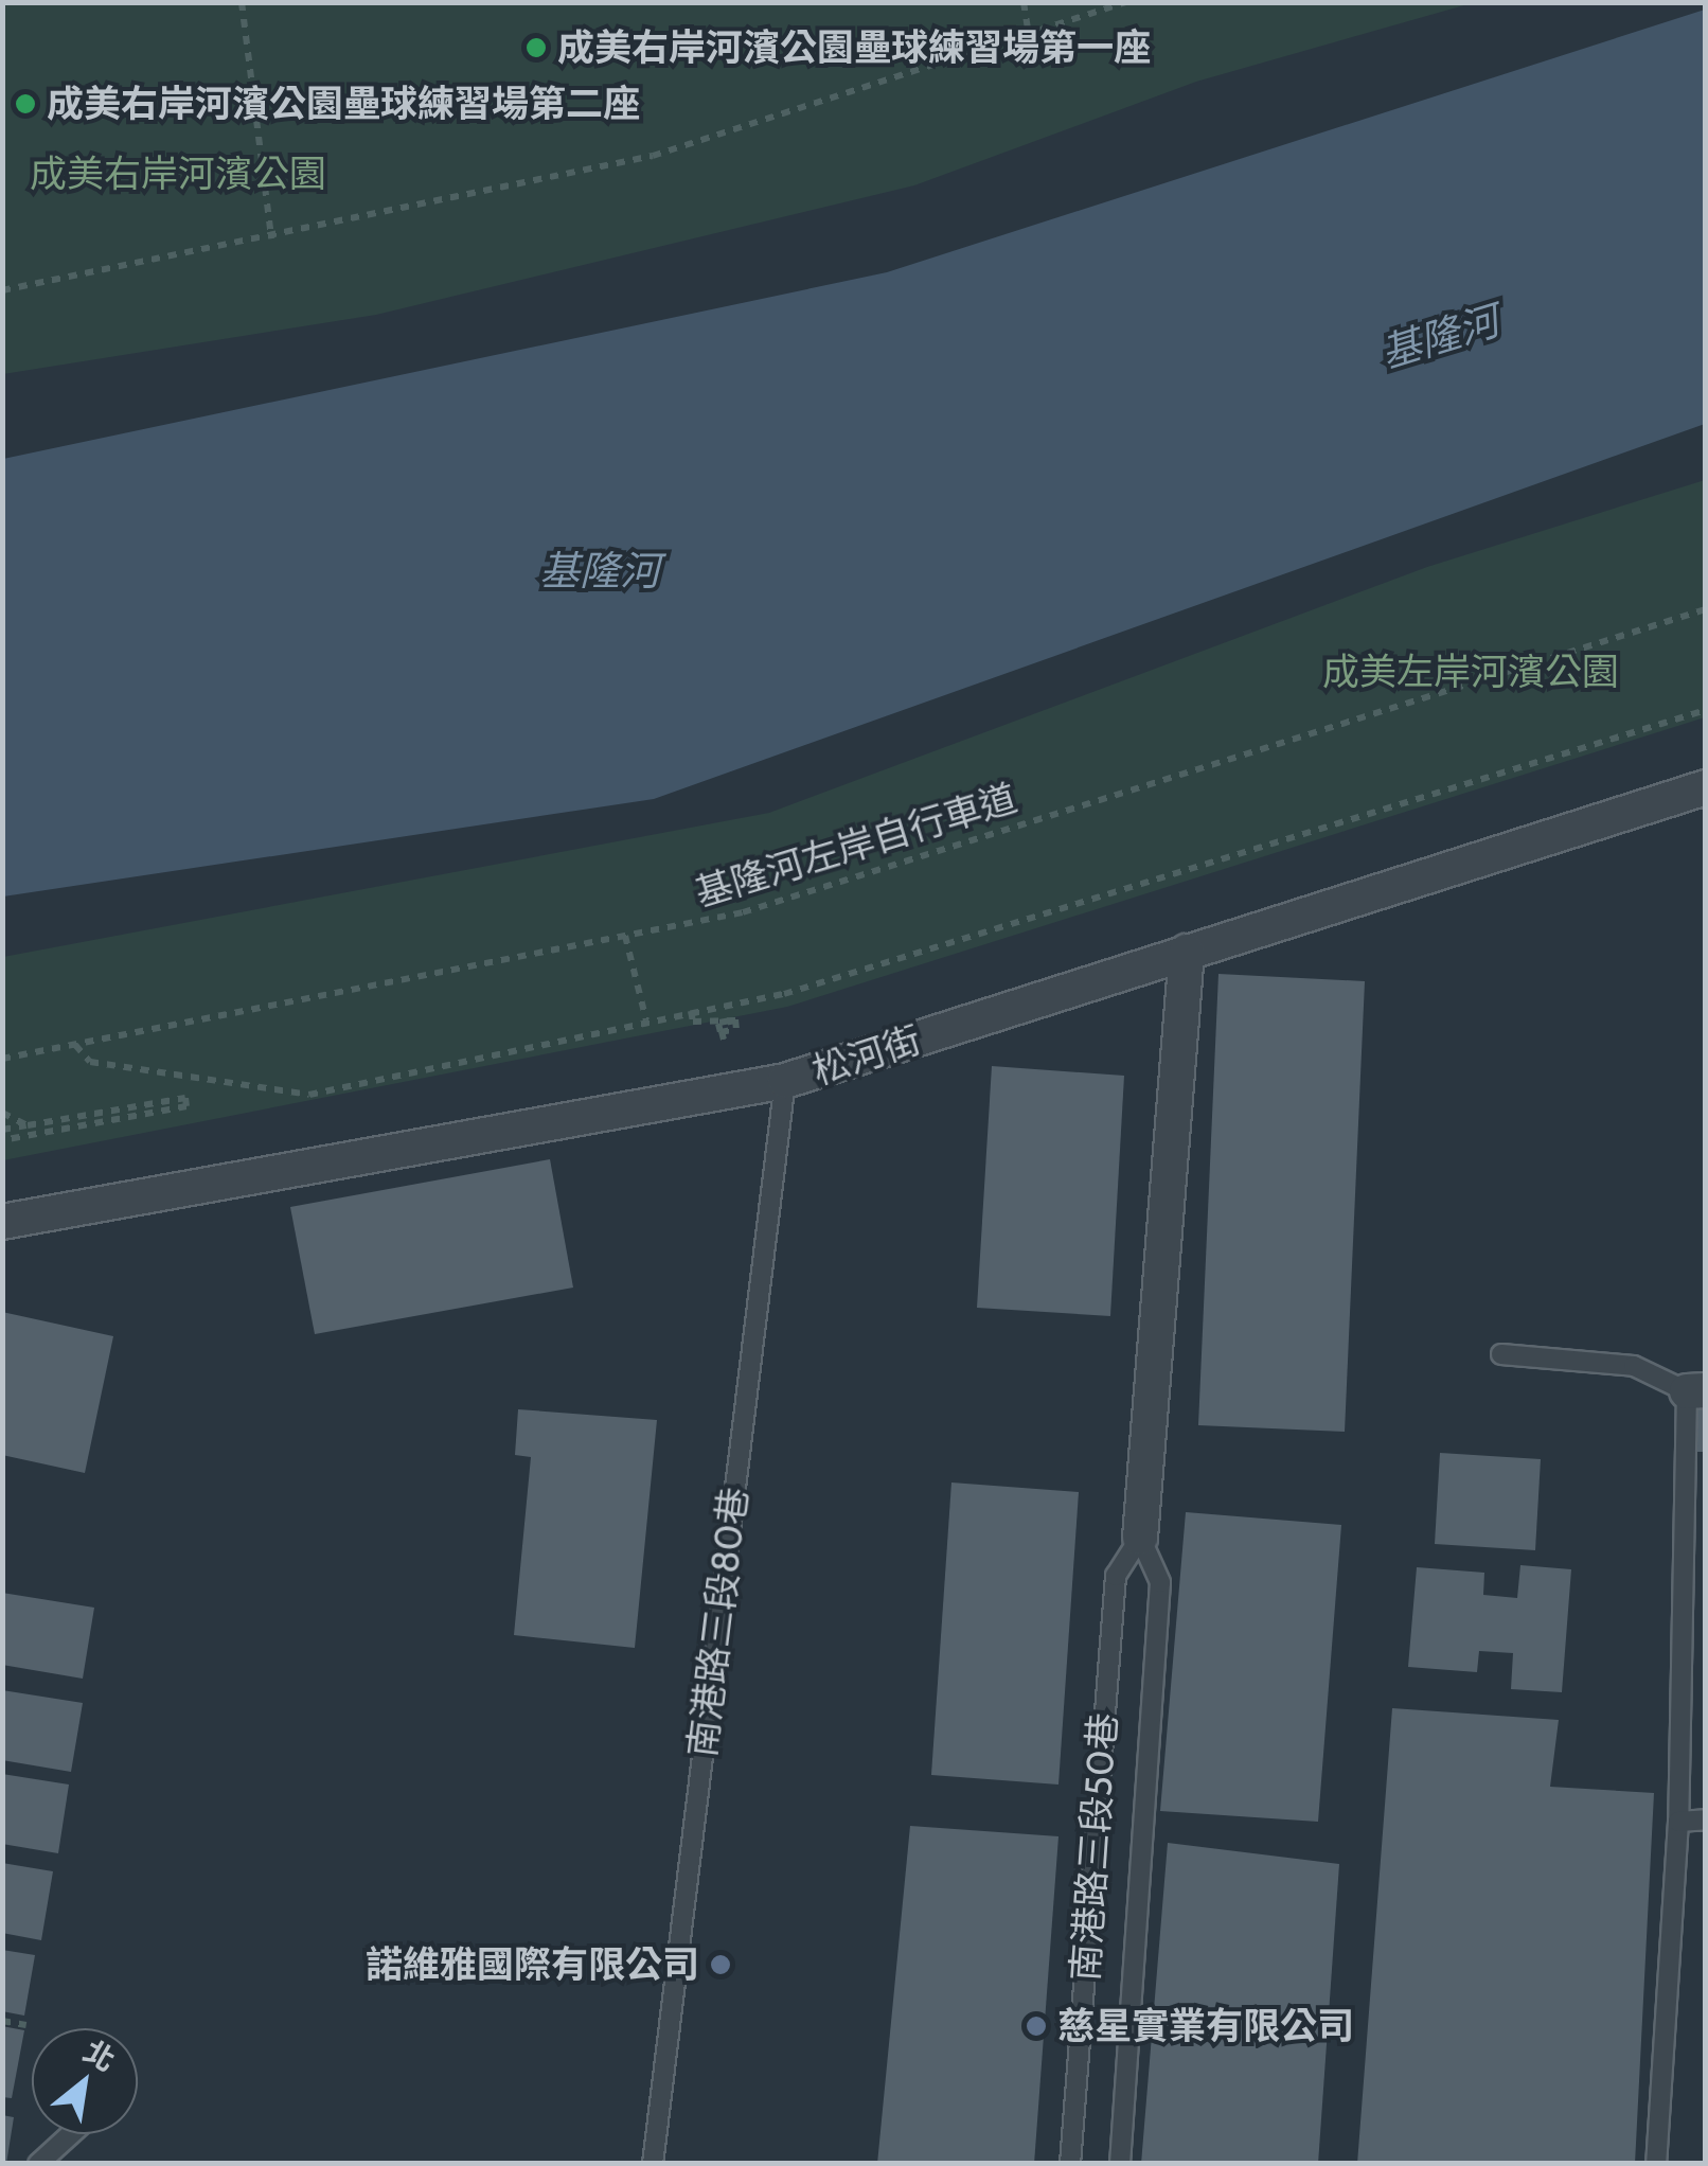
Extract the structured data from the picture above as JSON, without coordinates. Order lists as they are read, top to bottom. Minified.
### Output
{"streets":{"street":["松河街","南港路三段50巷"],"lane":["南港路三段80巷"],"path":["基隆河左岸自行車道"]},"crossings":[["松河街","南港路三段80巷"],["松河街","南港路三段50巷"]],"water":["基隆河"],"parks":["成美右岸河濱公園","成美左岸河濱公園"],"places":["成美右岸河濱公園壘球練習場第一座","成美右岸河濱公園壘球練習場第二座","諾維雅國際有限公司","慈星實業有限公司"],"north":"top right"}
